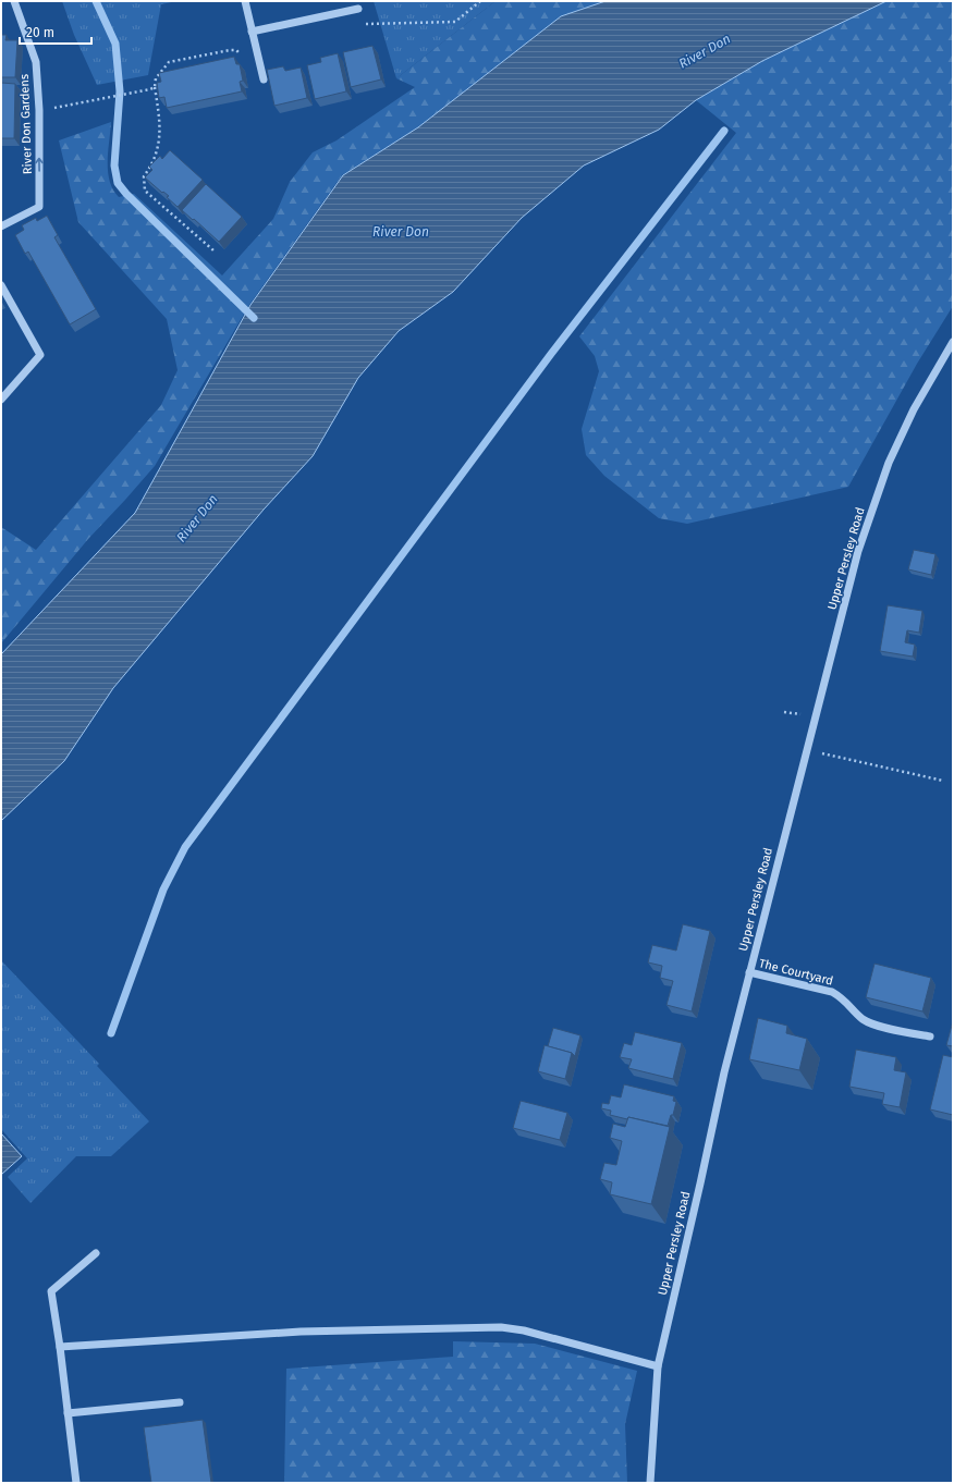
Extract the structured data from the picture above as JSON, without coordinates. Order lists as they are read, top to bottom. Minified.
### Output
{"streets":{"street":["River Don Gardens","Upper Persley Road","The Courtyard"]},"crossings":[["Upper Persley Road","The Courtyard"]],"one_way":["River Don Gardens"],"water":["River Don"],"scale_bar":"20 m"}
